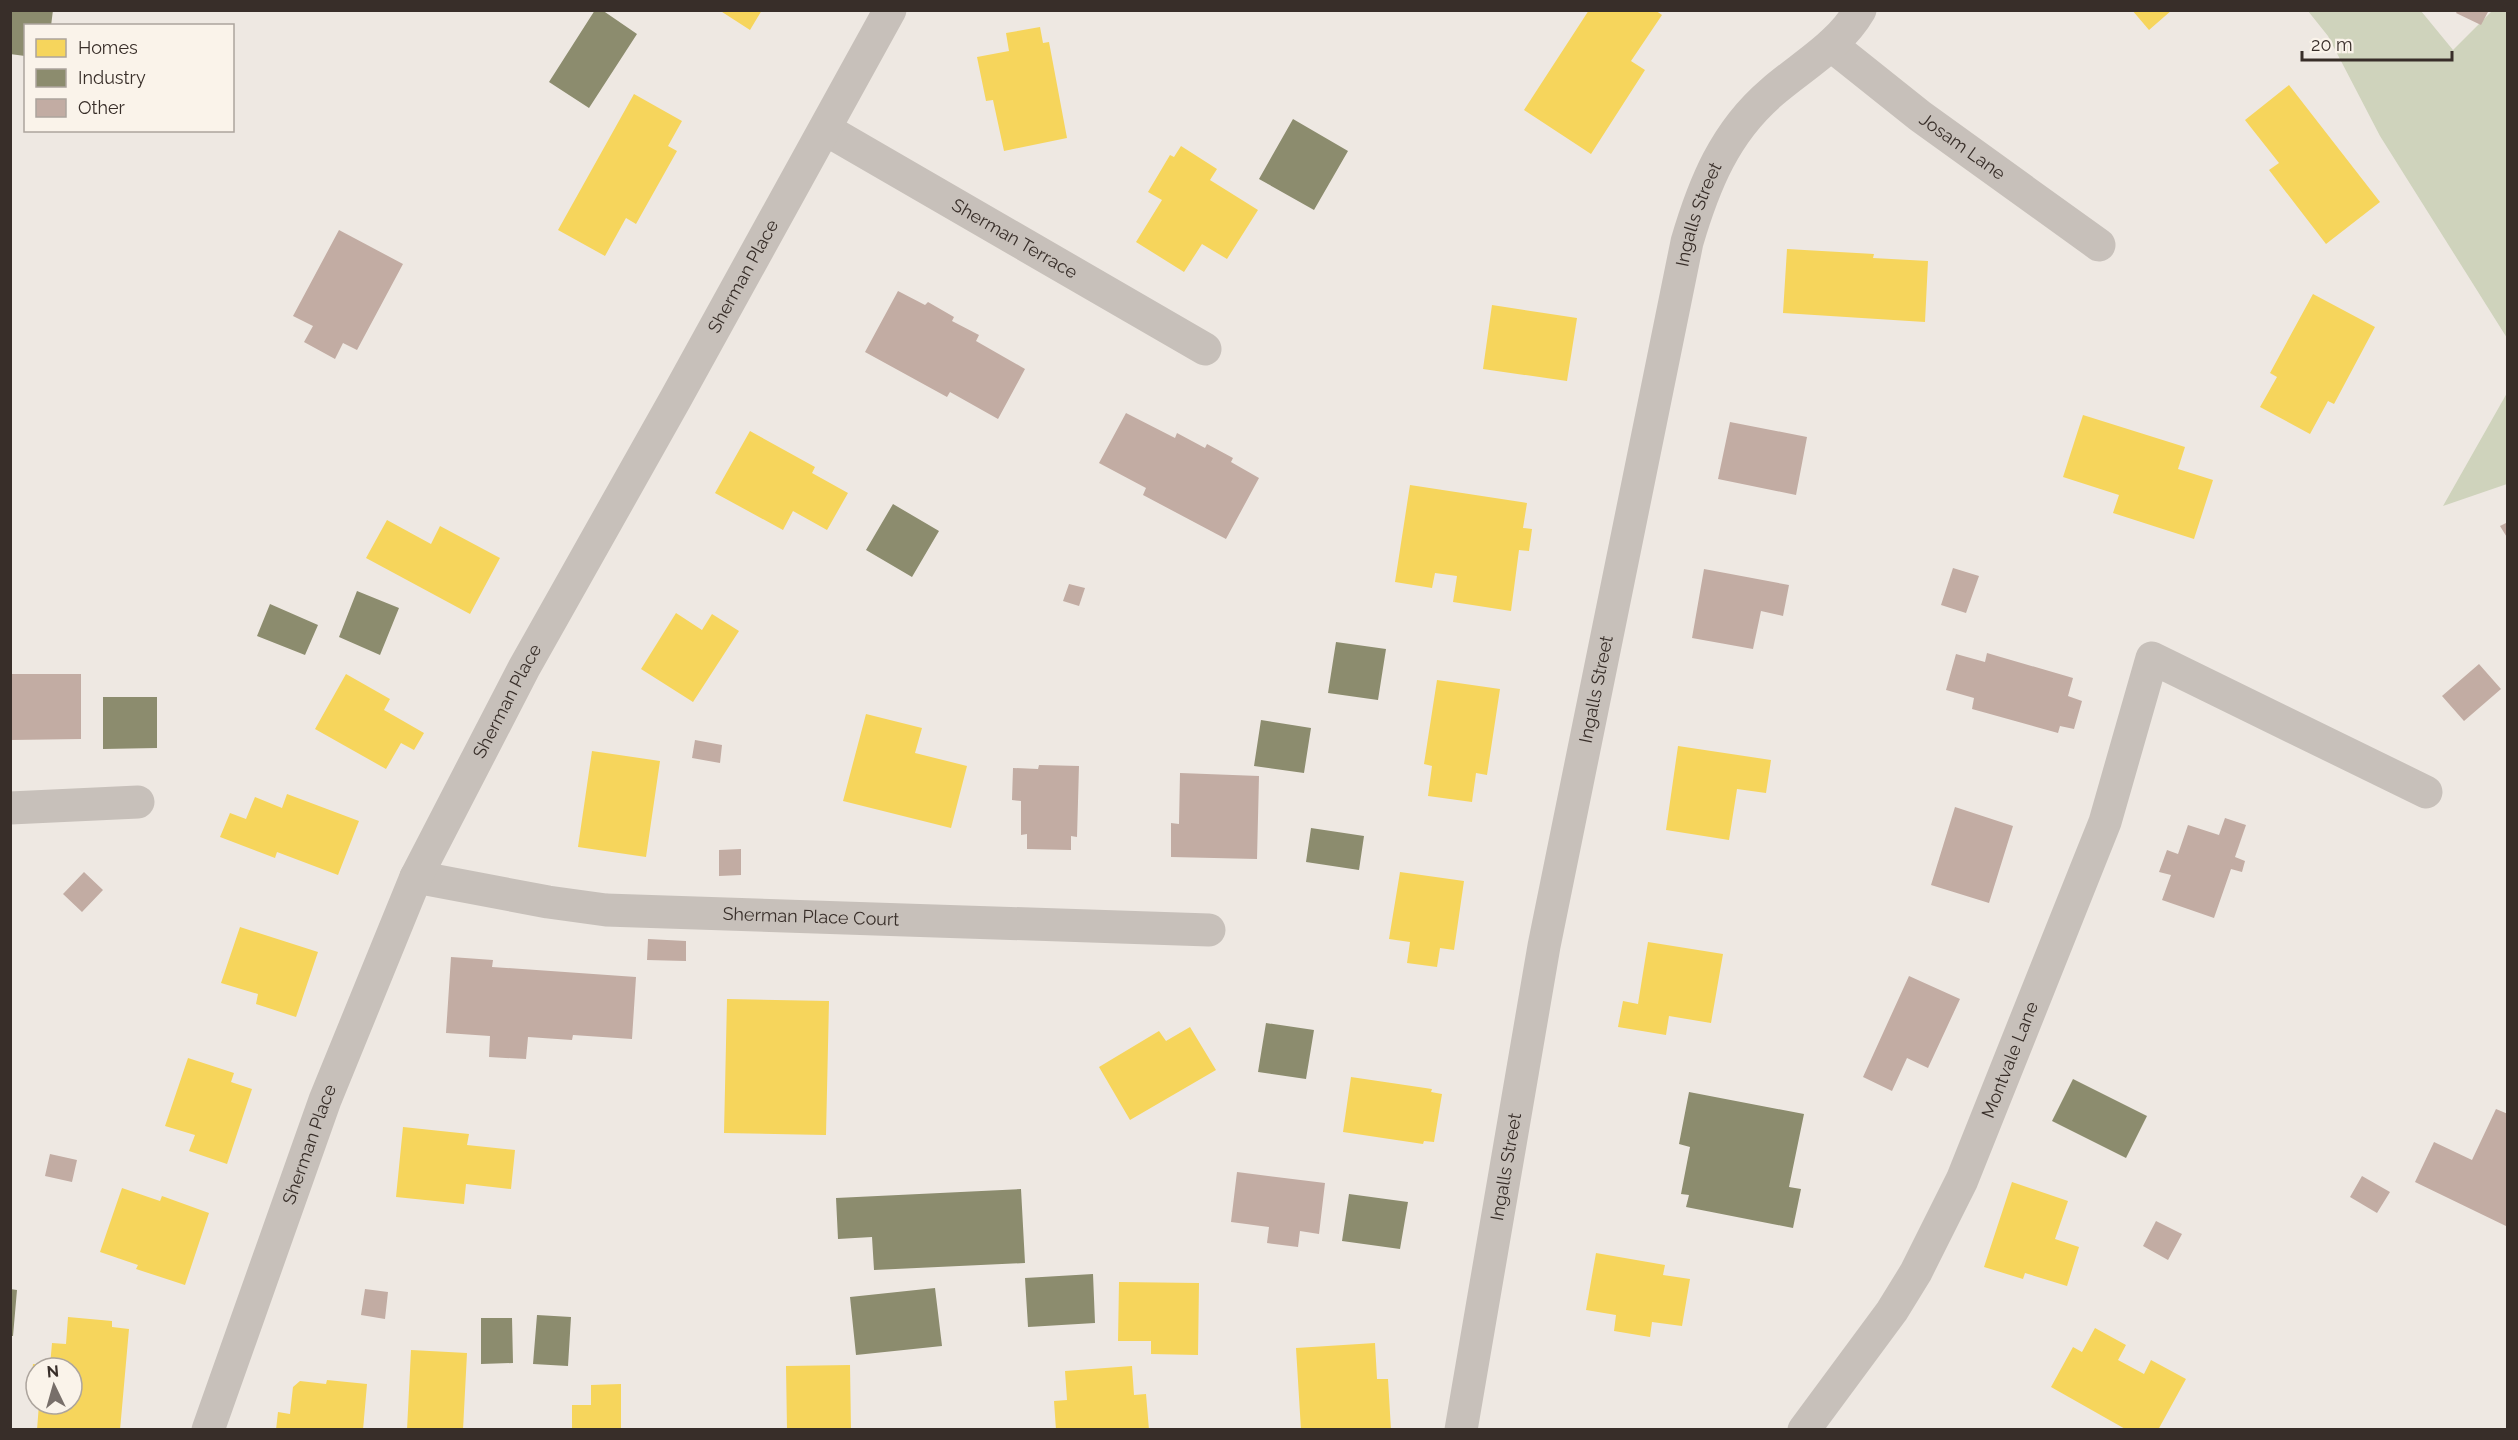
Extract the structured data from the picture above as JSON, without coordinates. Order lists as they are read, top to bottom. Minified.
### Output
{"streets":{"street":["Josam Lane","Ingalls Street","Sherman Terrace","Sherman Place","Sherman Place Court","Montvale Lane"]},"crossings":[["Josam Lane","Ingalls Street"],["Sherman Terrace","Sherman Place"],["Sherman Place","Sherman Place Court"]],"legend":["Homes","Industry","Other"],"scale_bar":"20 m","north":"top"}
